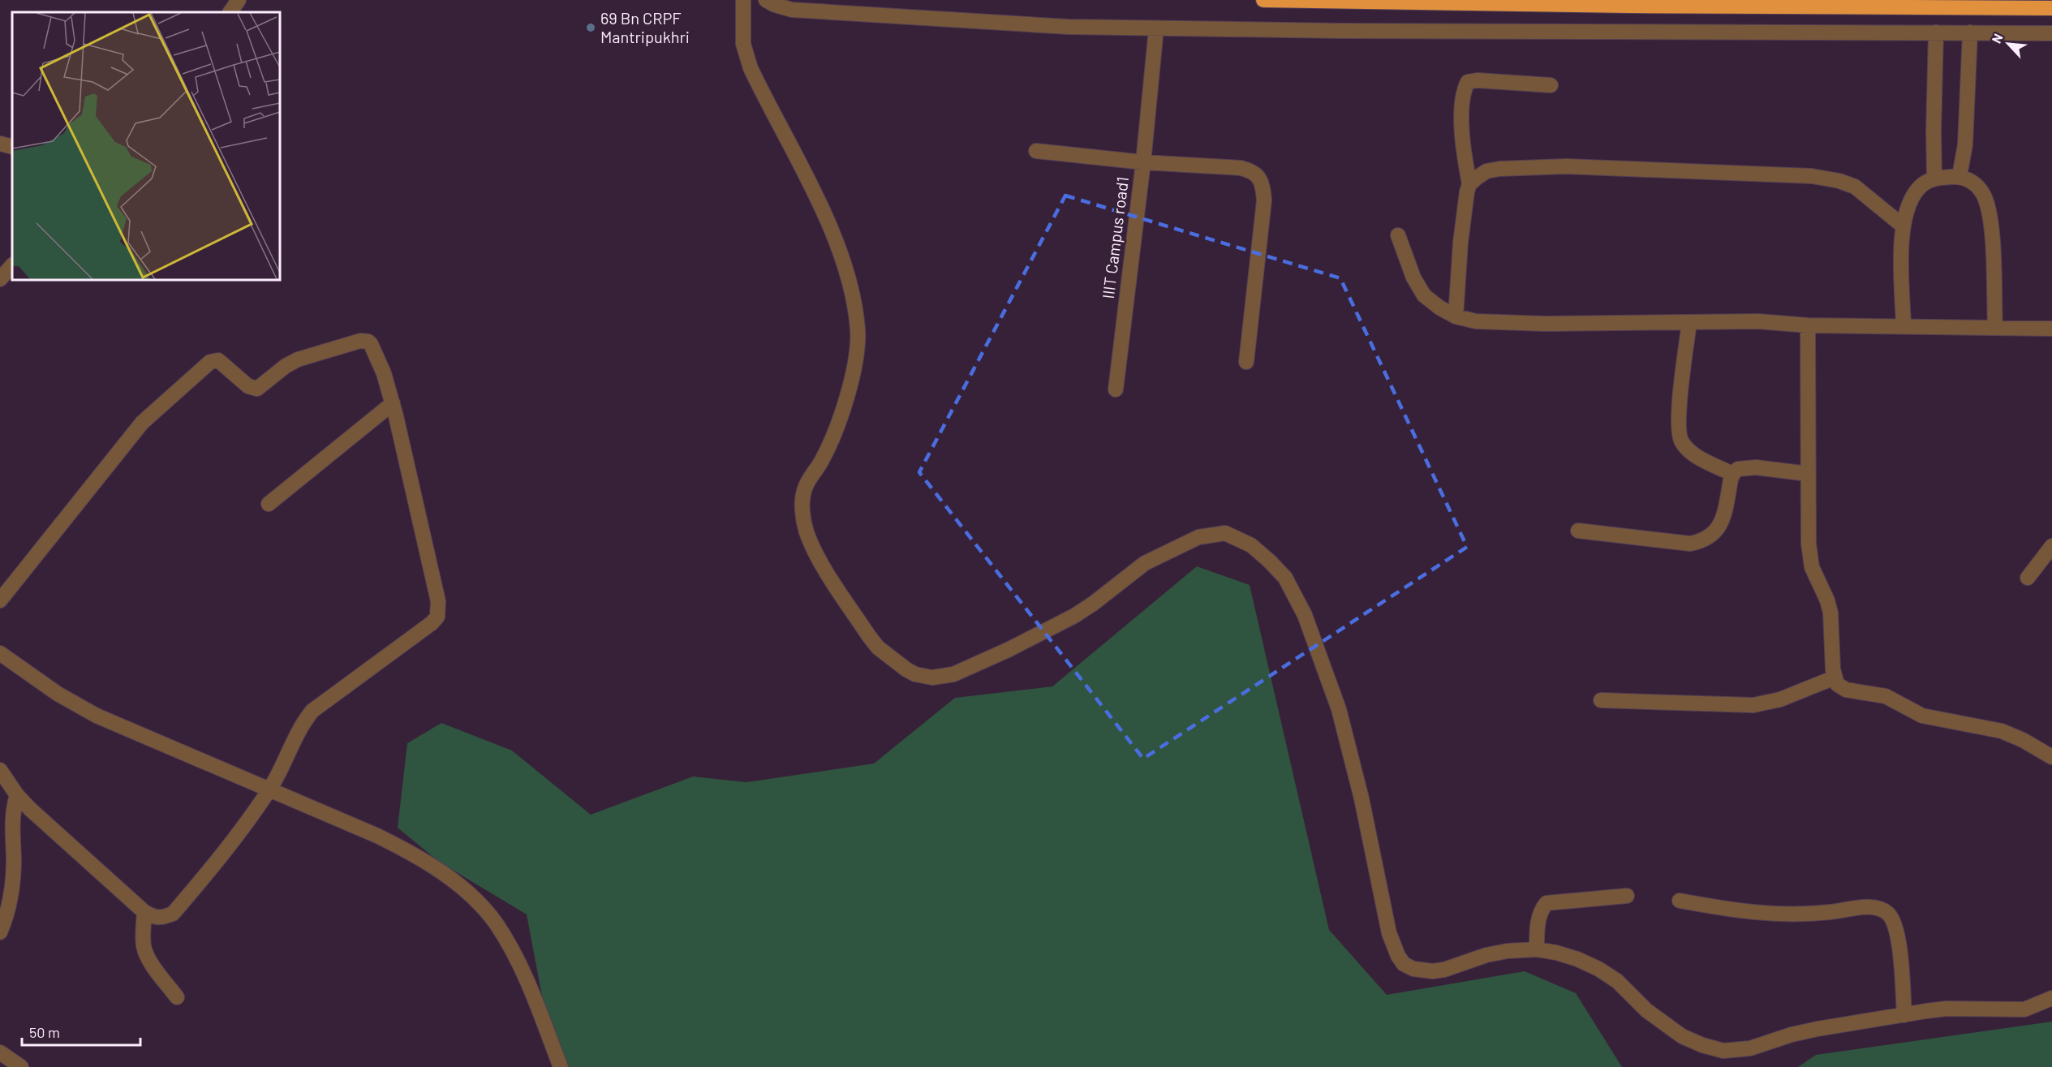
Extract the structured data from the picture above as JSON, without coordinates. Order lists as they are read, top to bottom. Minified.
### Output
{"streets":{"street":["IIIT Campus road1"]},"places":["69 Bn CRPF Mantripukhri"],"scale_bar":"50 m","north":"top left"}
